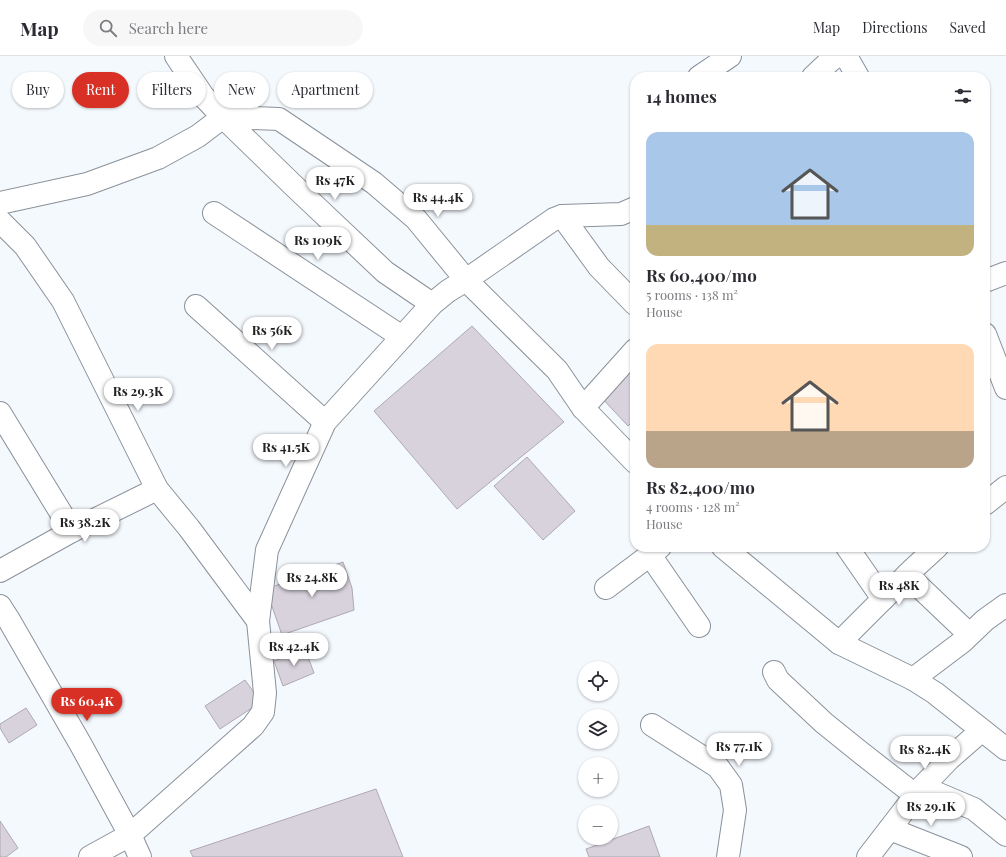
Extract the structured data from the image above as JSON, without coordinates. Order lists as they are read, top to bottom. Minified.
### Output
{"page":{"header":"Map","search":"Search here","nav":["Map","Directions","Saved"],"chip":["Buy","Rent","Filters","New","Apartment"],"heading":"14 homes","list":[{"name":"Rs 60,400/mo","note":"5 rooms · 138 m² · House"},{"name":"Rs 82,400/mo","note":"4 rooms · 128 m² · House"}],"price":["Rs 47K","Rs 44.4K","Rs 109K","Rs 56K","Rs 29.3K","Rs 41.5K","Rs 38.2K","Rs 24.8K","Rs 48K","Rs 42.4K","Rs 60.4K","Rs 77.1K","Rs 82.4K","Rs 29.1K"],"map_buttons":["+","−"]}}
